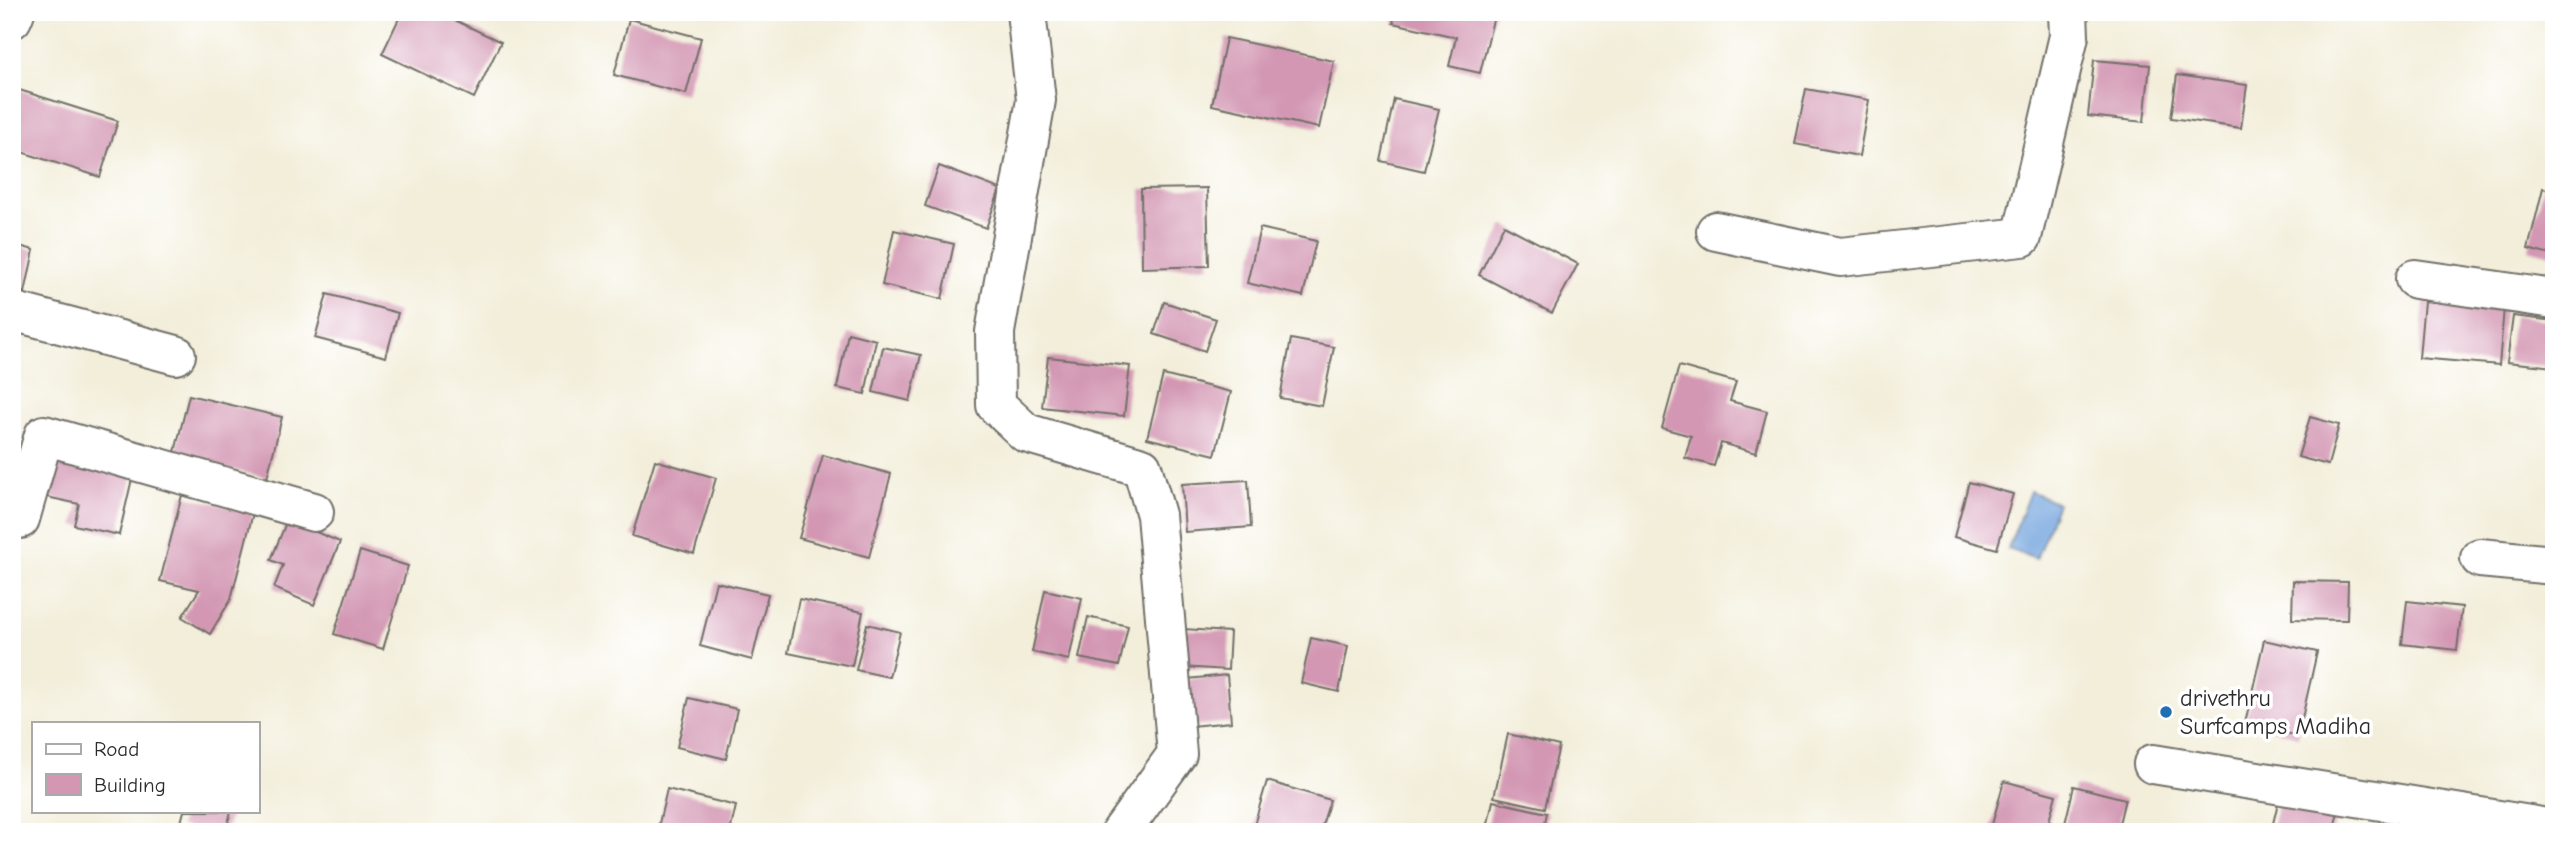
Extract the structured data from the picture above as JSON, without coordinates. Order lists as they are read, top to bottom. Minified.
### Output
{"places":["drivethru Surfcamps Madiha"],"legend":["Road","Building"]}
